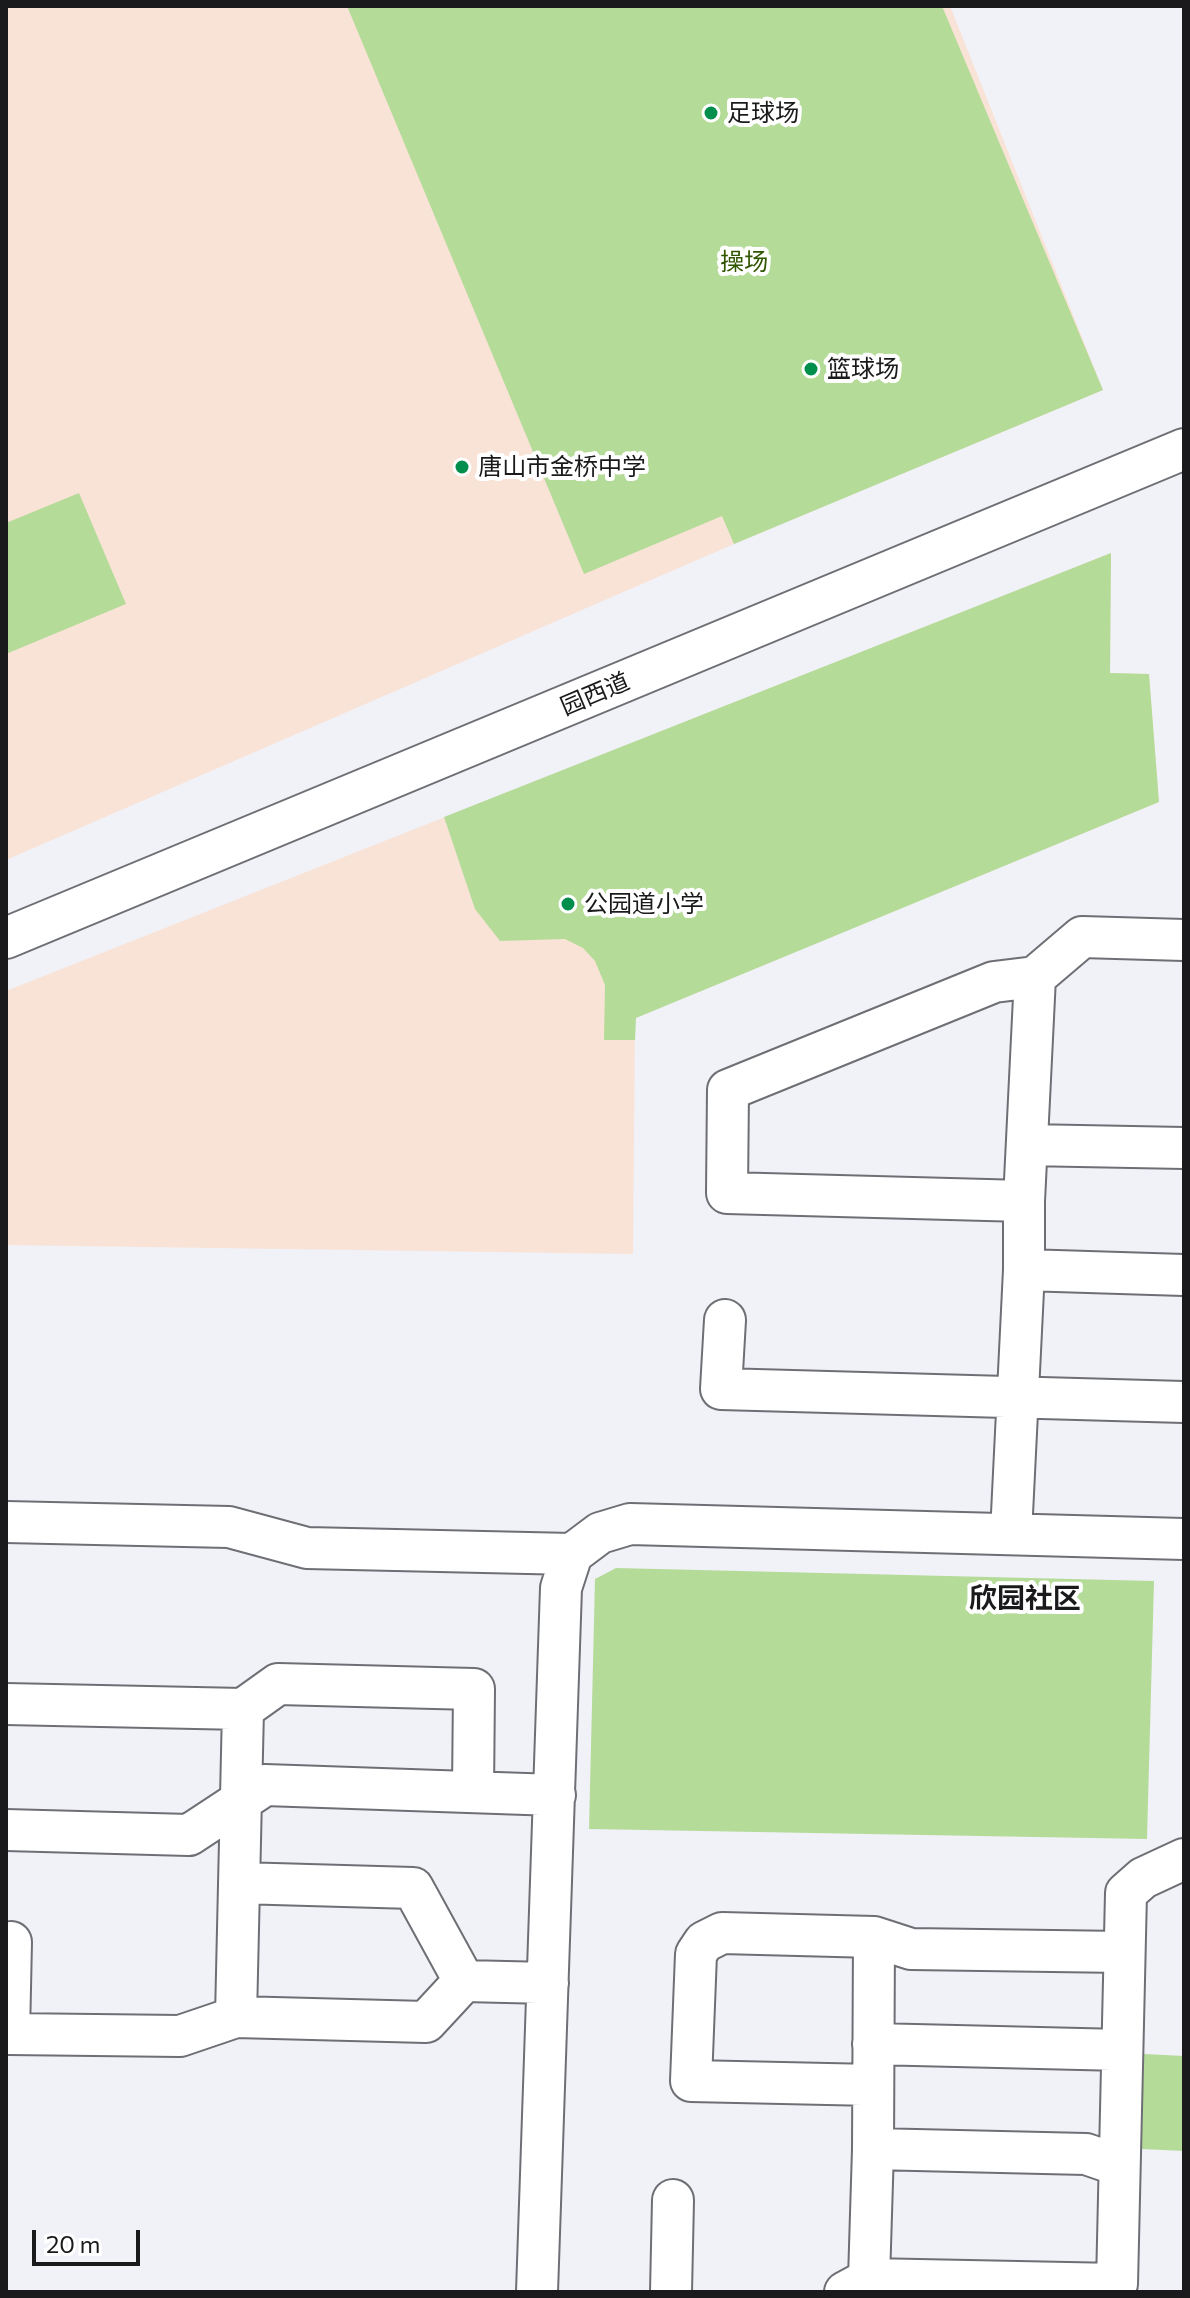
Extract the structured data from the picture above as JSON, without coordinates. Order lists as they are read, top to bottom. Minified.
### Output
{"streets":{"street":["园西道"]},"districts":["欣园社区"],"parks":["操场"],"places":["足球场","篮球场","唐山市金桥中学","公园道小学"],"scale_bar":"20 m"}
